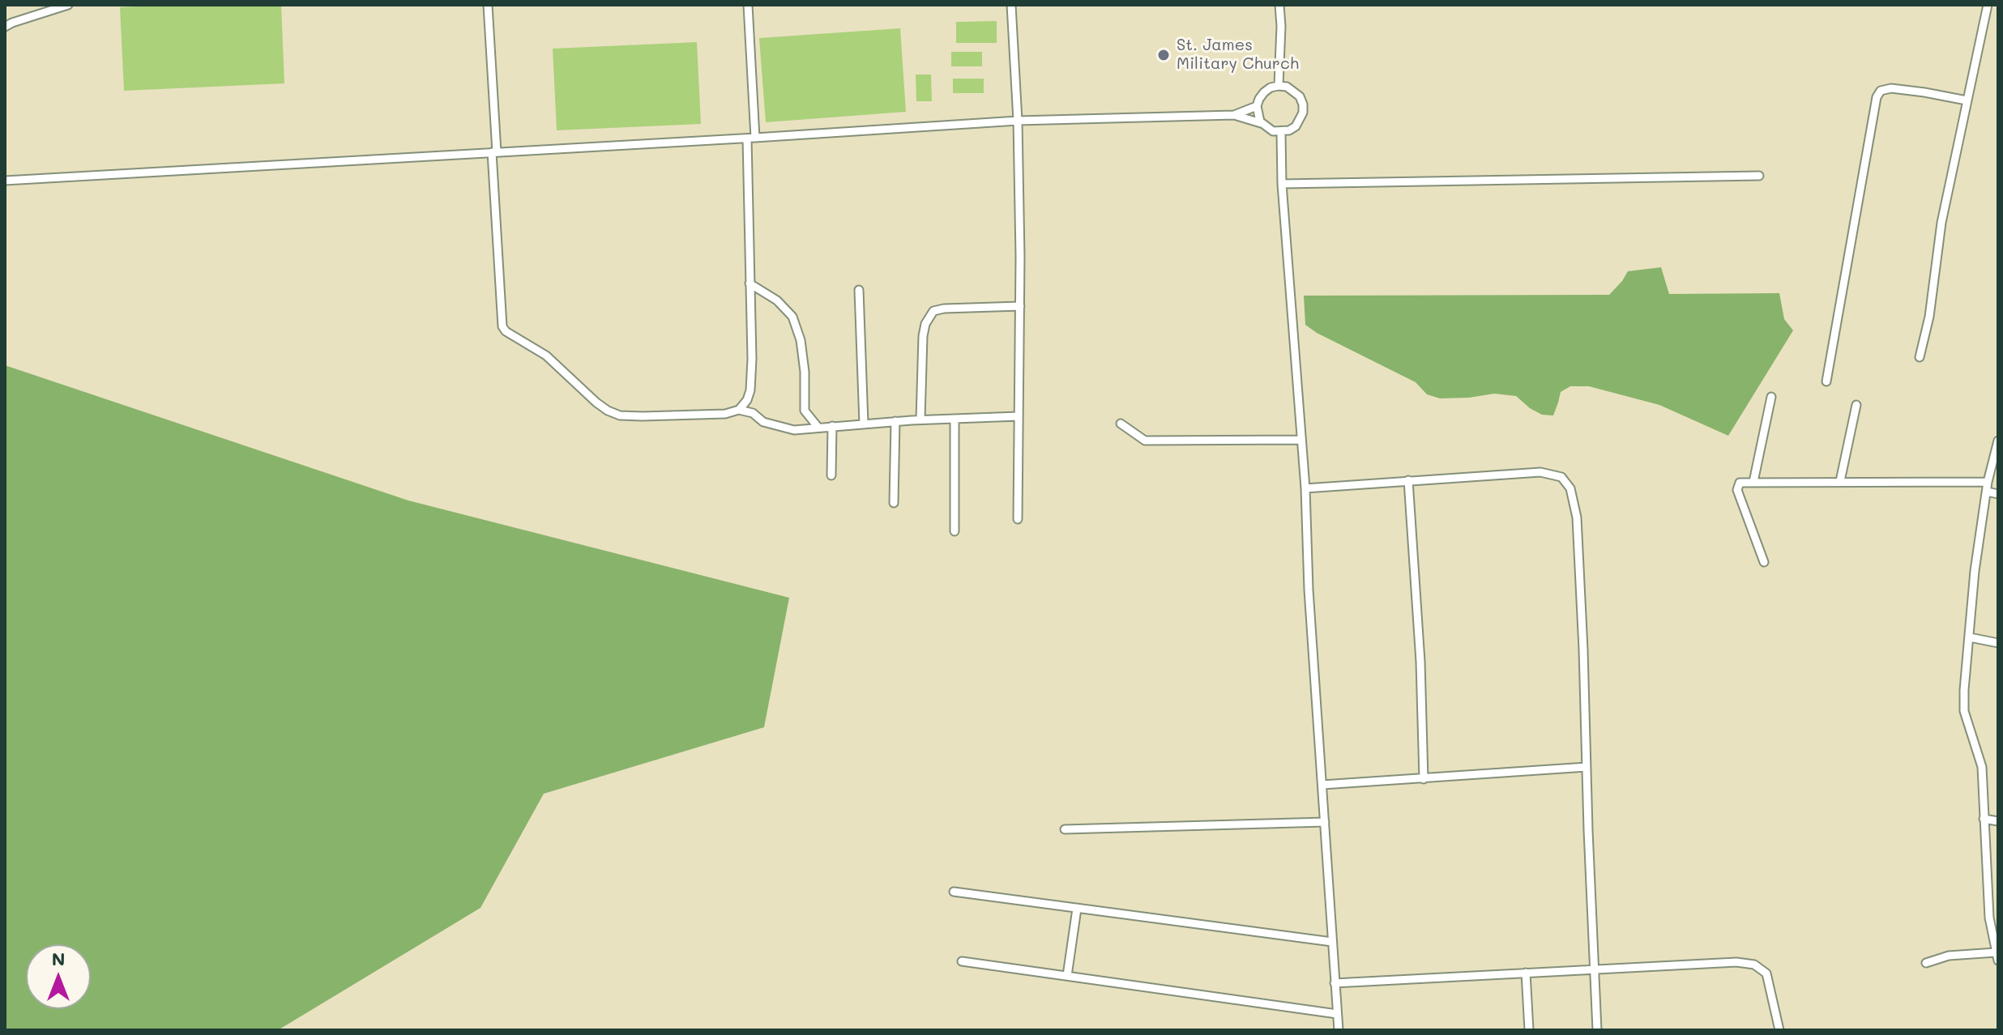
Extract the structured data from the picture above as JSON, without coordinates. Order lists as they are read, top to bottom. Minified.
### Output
{"places":["St. James Military Church"],"north":"top"}
